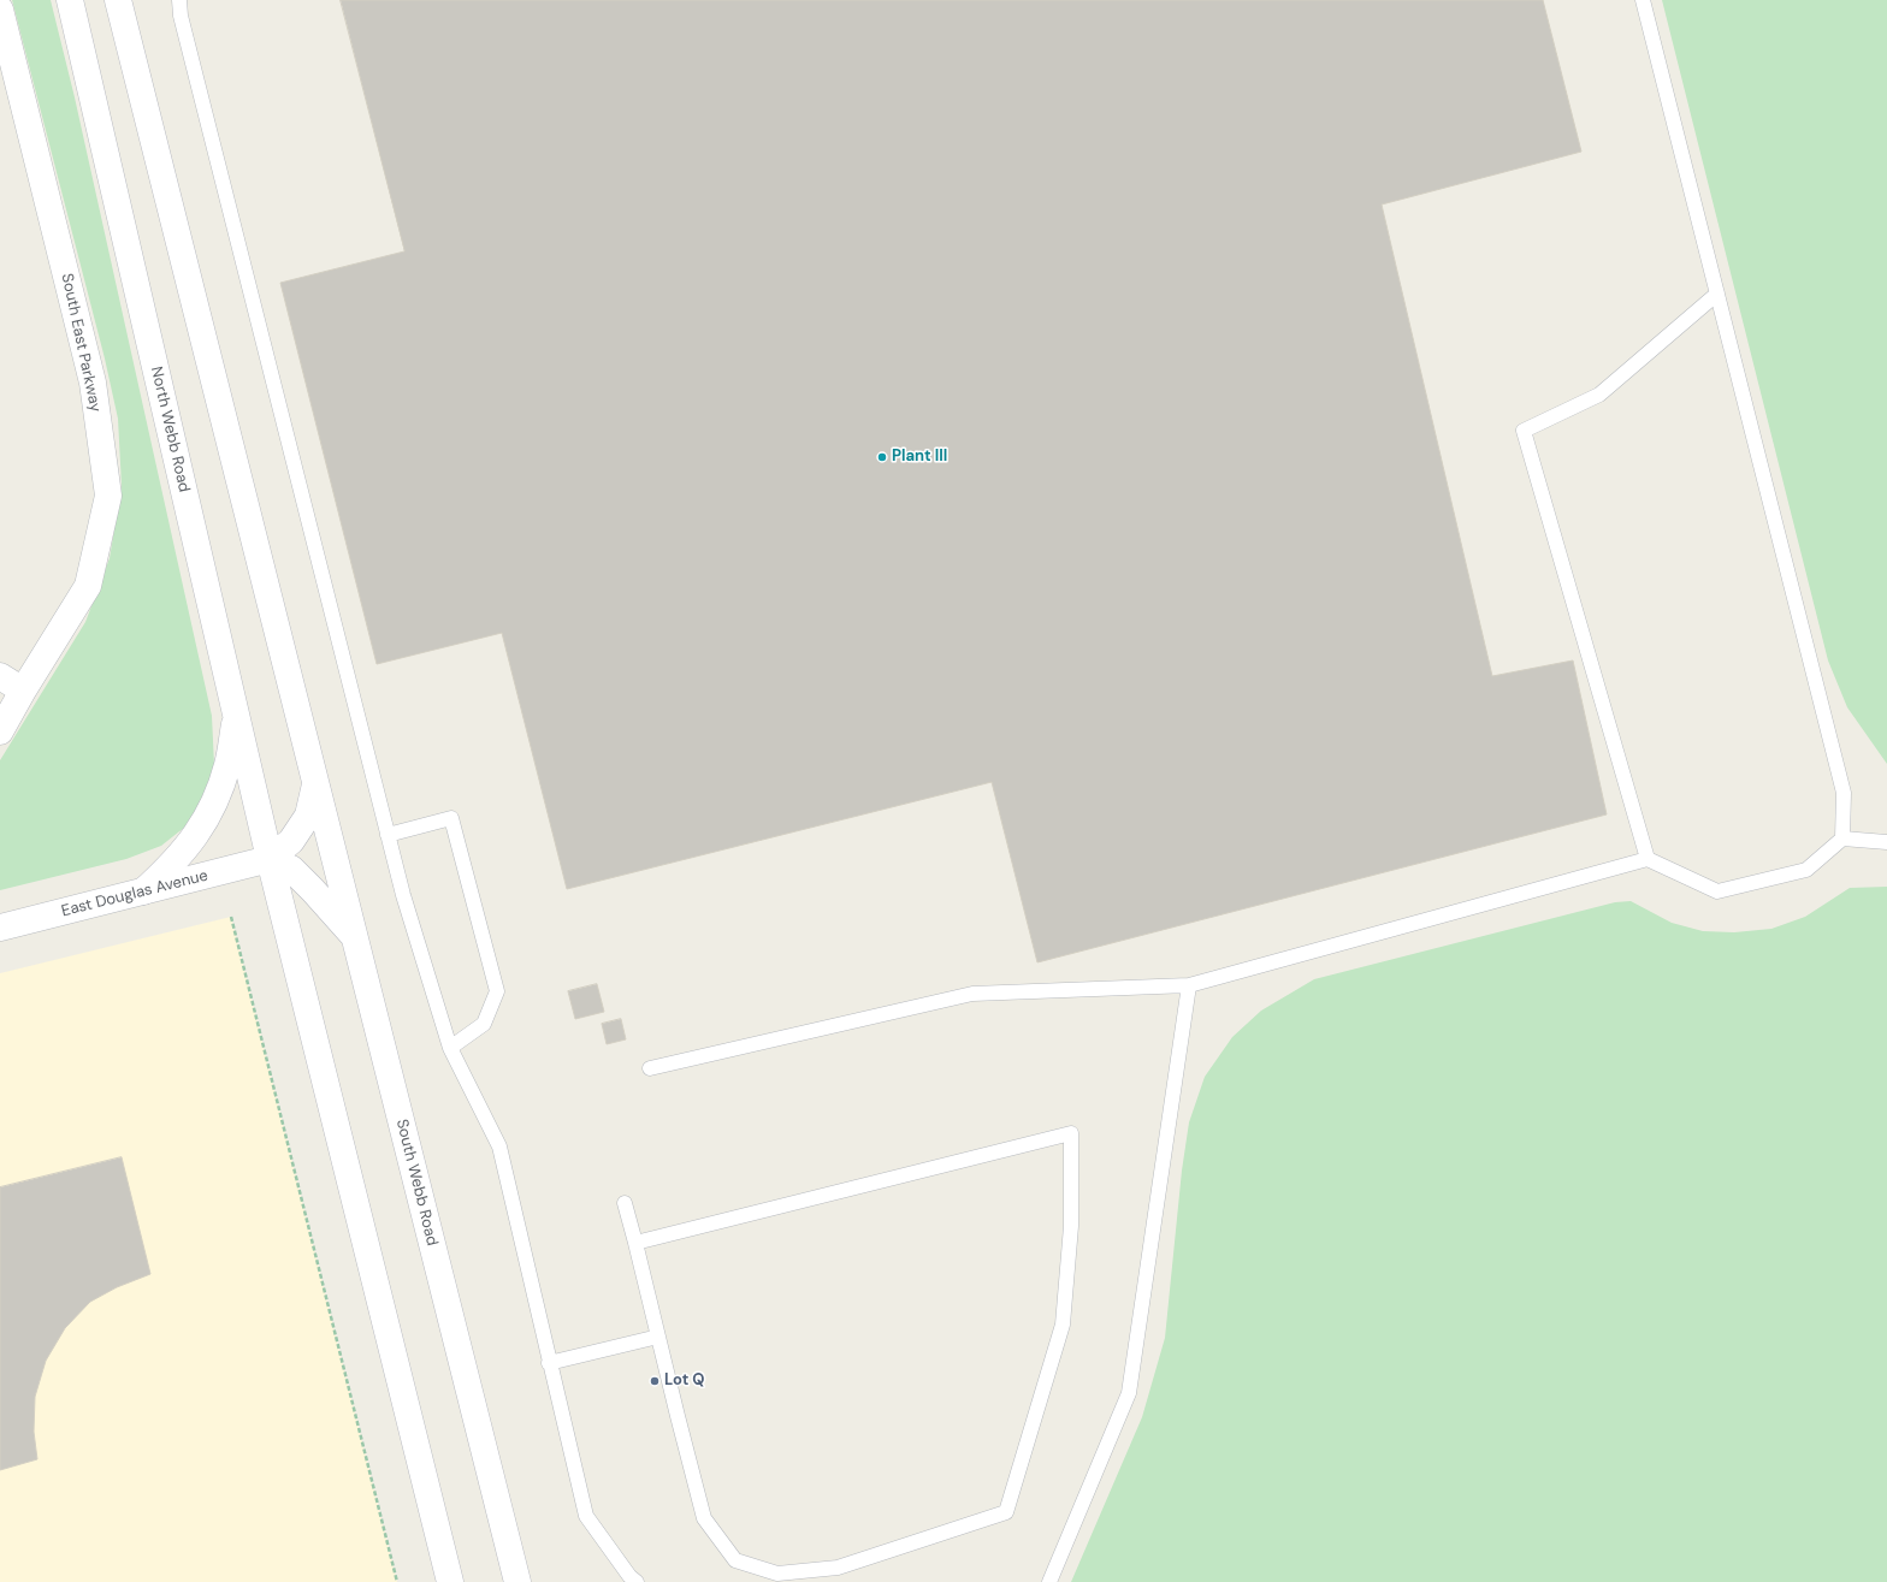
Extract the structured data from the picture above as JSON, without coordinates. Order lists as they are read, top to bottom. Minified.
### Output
{"streets":{"main road":["South East Parkway","North Webb Road","East Douglas Avenue","South Webb Road"]},"crossings":[["North Webb Road","East Douglas Avenue"]],"places":["Plant III","Lot Q"]}
